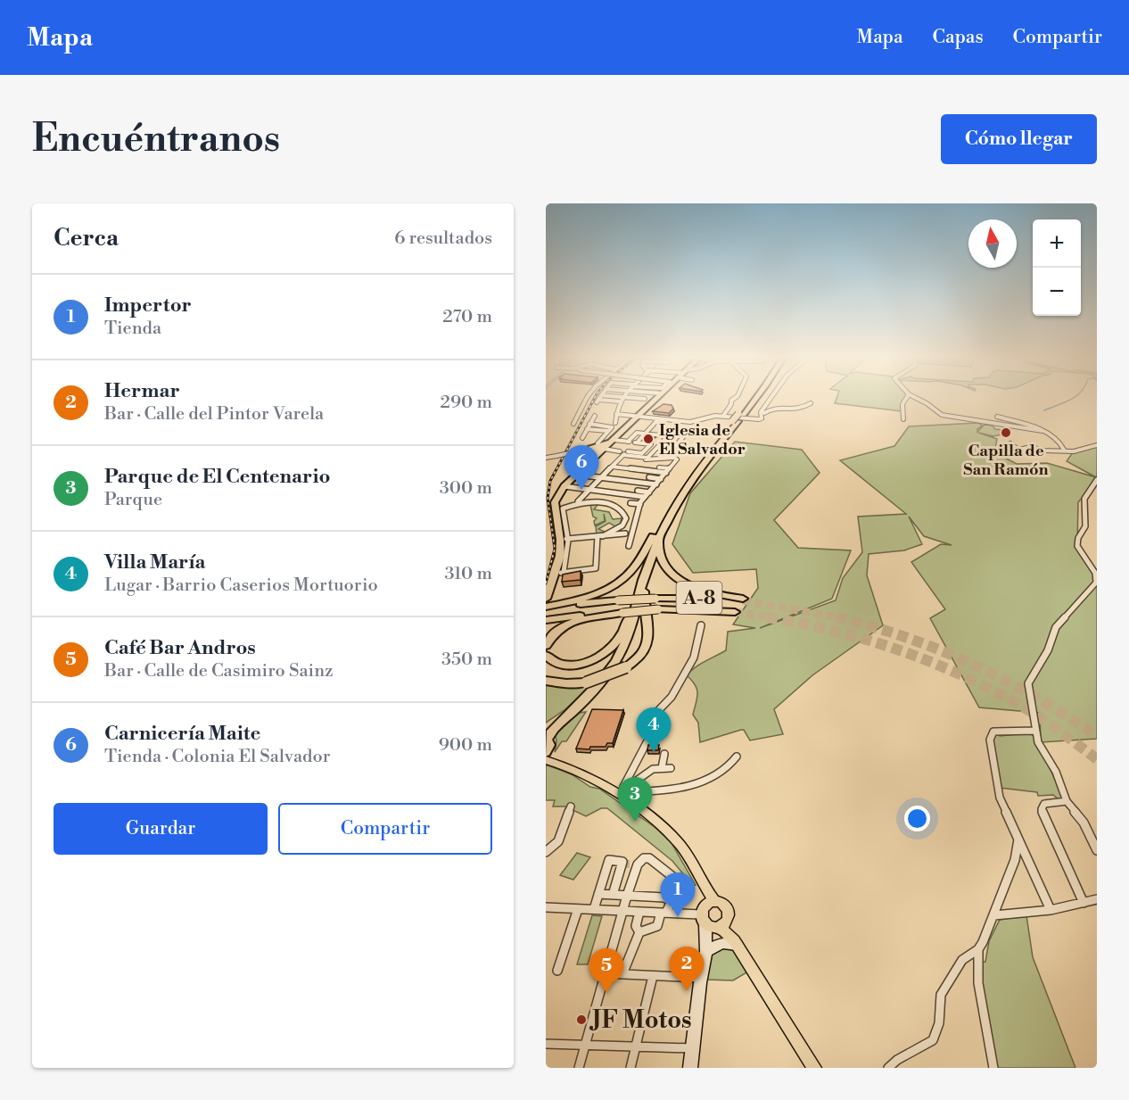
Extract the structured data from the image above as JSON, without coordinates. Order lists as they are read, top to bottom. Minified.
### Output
{"streets":{"highway":["A-8"]},"places":["Capilla de San Ramón","Iglesia de El Salvador","JF Motos"],"north":"top","page":{"header":"Mapa","nav":["Mapa","Capas","Compartir"],"buttons":["Cómo llegar",["Guardar","Compartir"]],"title":"Encuéntranos","heading":["Cerca","6 resultados"],"map_buttons":["+","−"],"list":[{"mark":"1","name":"Impertor","note":"Tienda","value":"270 m"},{"mark":"2","name":"Hermar","note":"Bar · Calle del Pintor Varela","value":"290 m"},{"mark":"3","name":"Parque de El Centenario","note":"Parque","value":"300 m"},{"mark":"4","name":"Villa María","note":"Lugar · Barrio Caserios Mortuorio","value":"310 m"},{"mark":"5","name":"Café Bar Andros","note":"Bar · Calle de Casimiro Sainz","value":"350 m"},{"mark":"6","name":"Carnicería Maite","note":"Tienda · Colonia El Salvador","value":"900 m"}],"pins":["6","4","3","1","2","5"]}}
